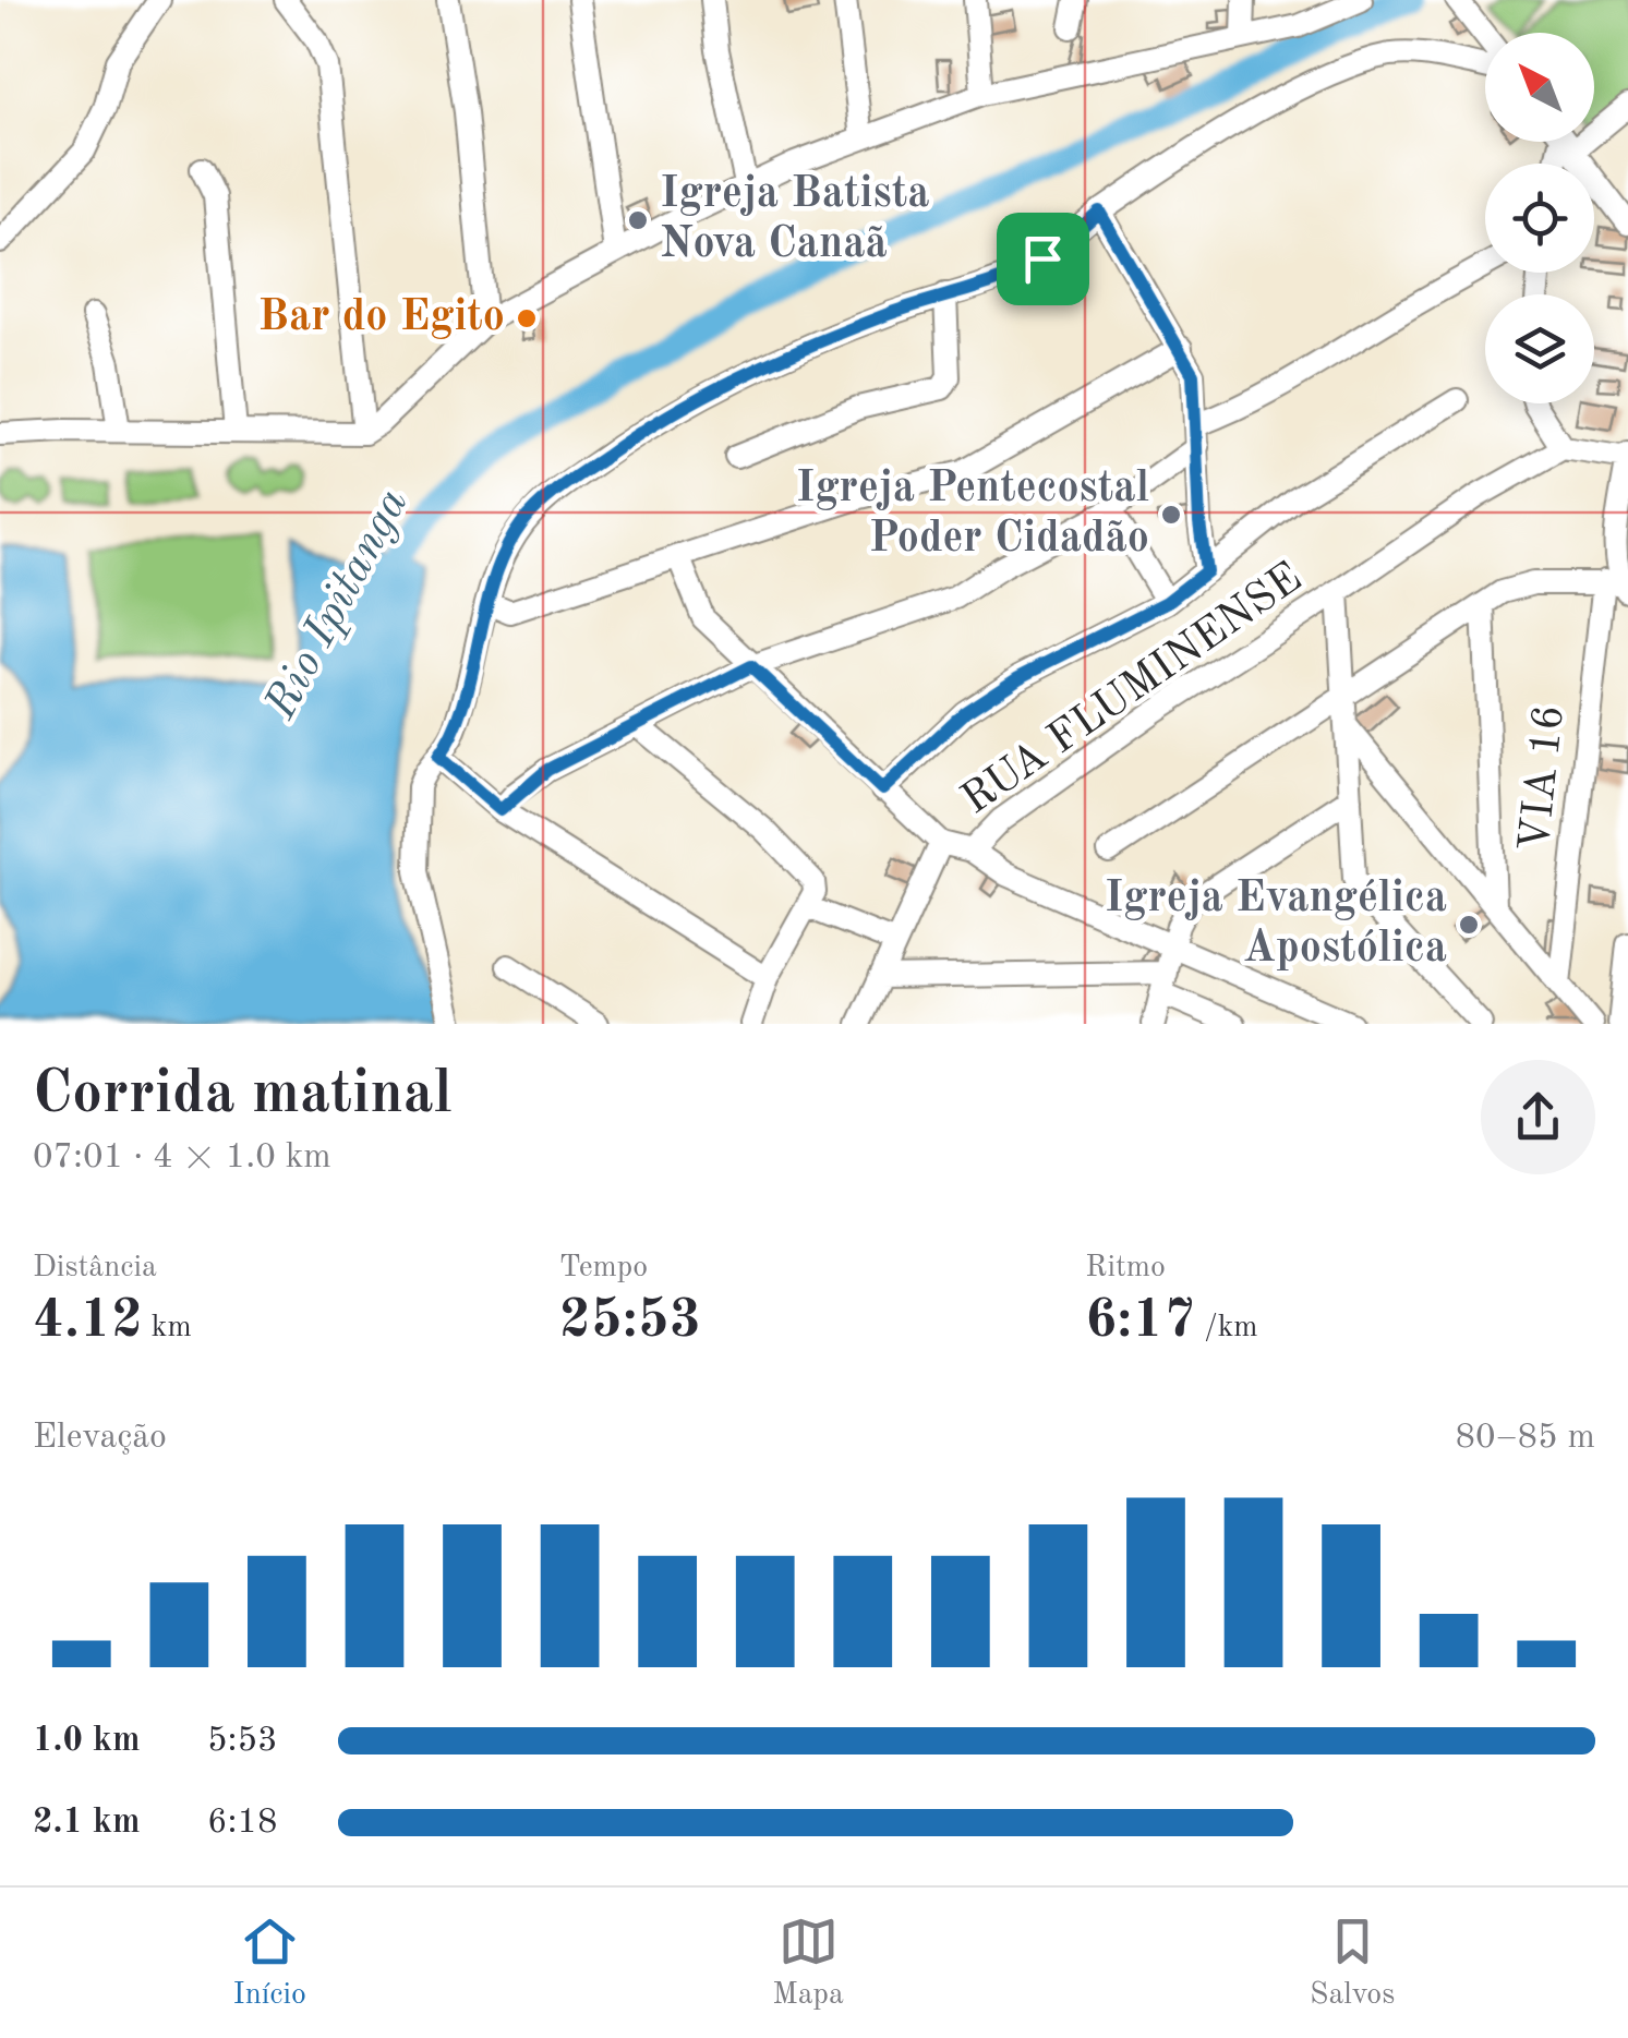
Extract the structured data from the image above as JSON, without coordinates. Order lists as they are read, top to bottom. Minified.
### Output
{"streets":{"street":["RUA FLUMINENSE","VIA 16"]},"water":["Rio Ipitanga"],"places":["Igreja Batista Nova Canaã","Bar do Egito","Igreja Pentecostal Poder Cidadão","Igreja Evangélica Apostólica"],"north":"top left","page":{"heading":["Corrida matinal","07:01 · 4 × 1.0 km"],"stats":[["Distância","4.12 km"],["Tempo","25:53"],["Ritmo","6:17 /km"]],"chart":["Elevação","80–85 m"],"list":[{"name":"1.0 km","note":"5:53"},{"name":"2.1 km","note":"6:18"}],"tabs":["Início","Mapa","Salvos"]}}
